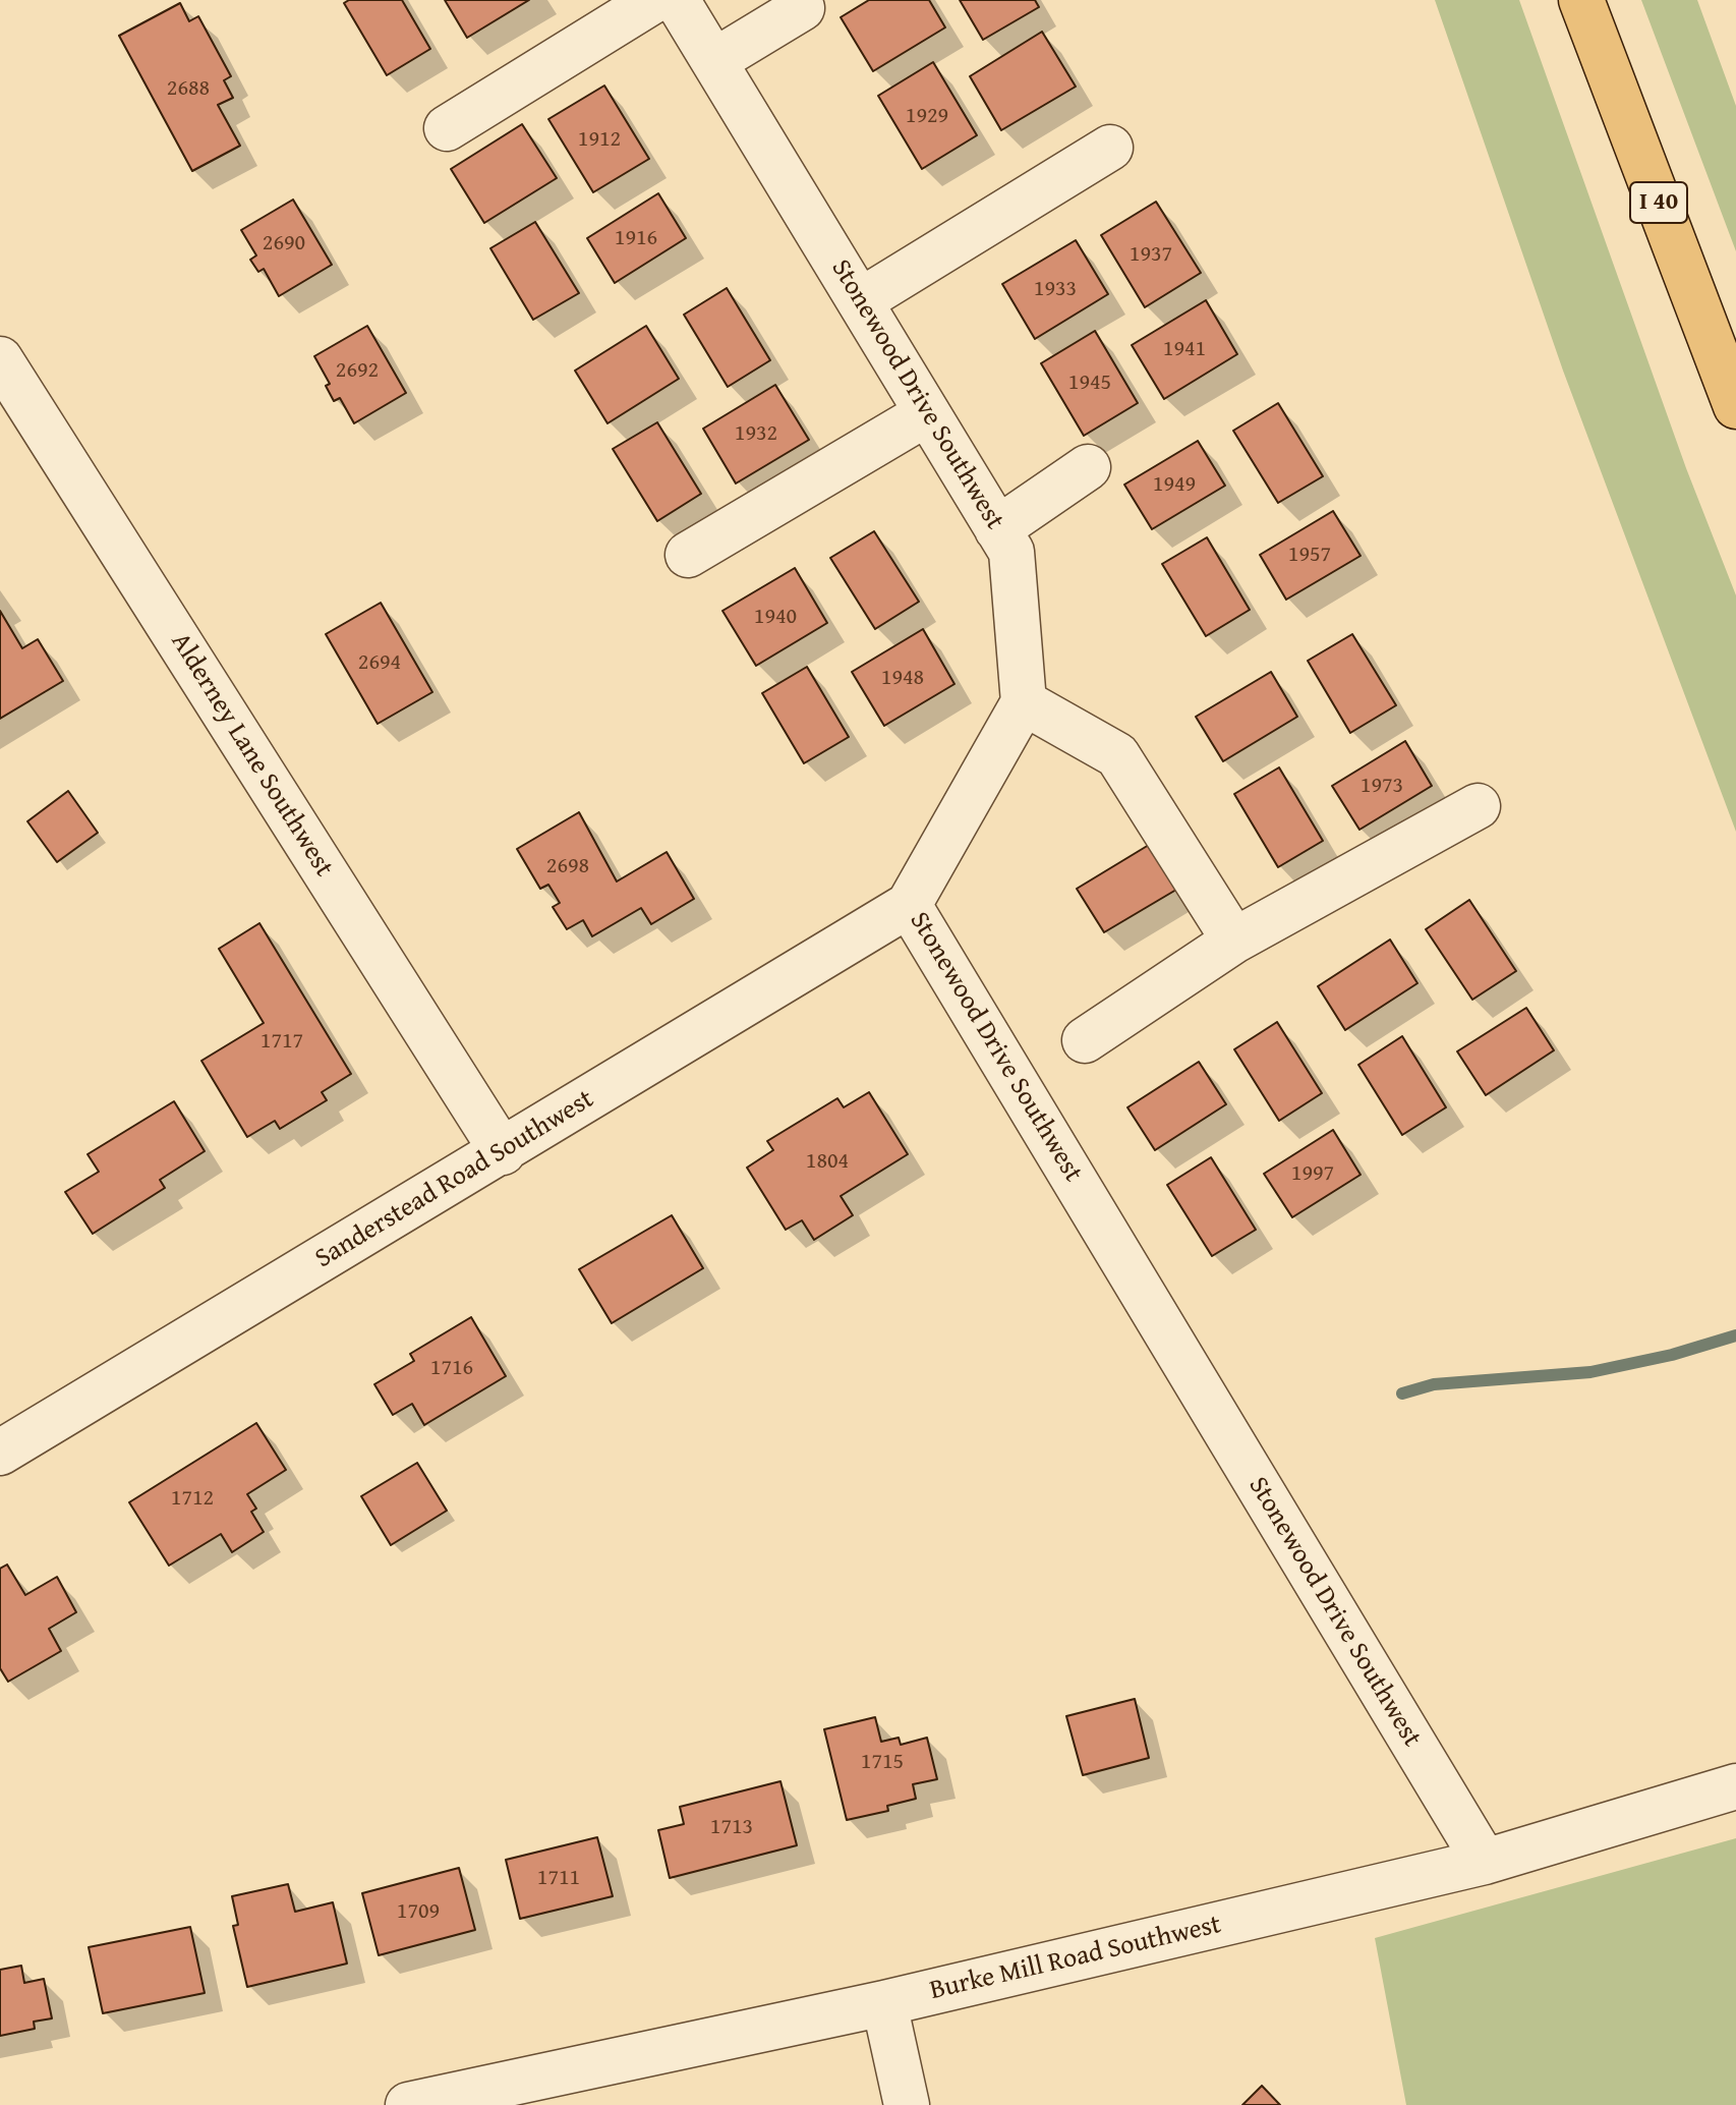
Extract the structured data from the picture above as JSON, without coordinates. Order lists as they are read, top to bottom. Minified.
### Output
{"streets":{"highway":["I 40"],"street":["Stonewood Drive Southwest","Alderney Lane Southwest","Sanderstead Road Southwest","Burke Mill Road Southwest"]},"crossings":[["Stonewood Drive Southwest","Sanderstead Road Southwest"],["Stonewood Drive Southwest","Burke Mill Road Southwest"],["Alderney Lane Southwest","Sanderstead Road Southwest"]],"house_numbers":["2688","1929","1912","1916","2690","1937","1933","1941","2692","1945","1932","1949","1957","1940","2694","1948","1973","2698","1717","1804","1997","1716","1712","1715","1713","1711","1709"]}
